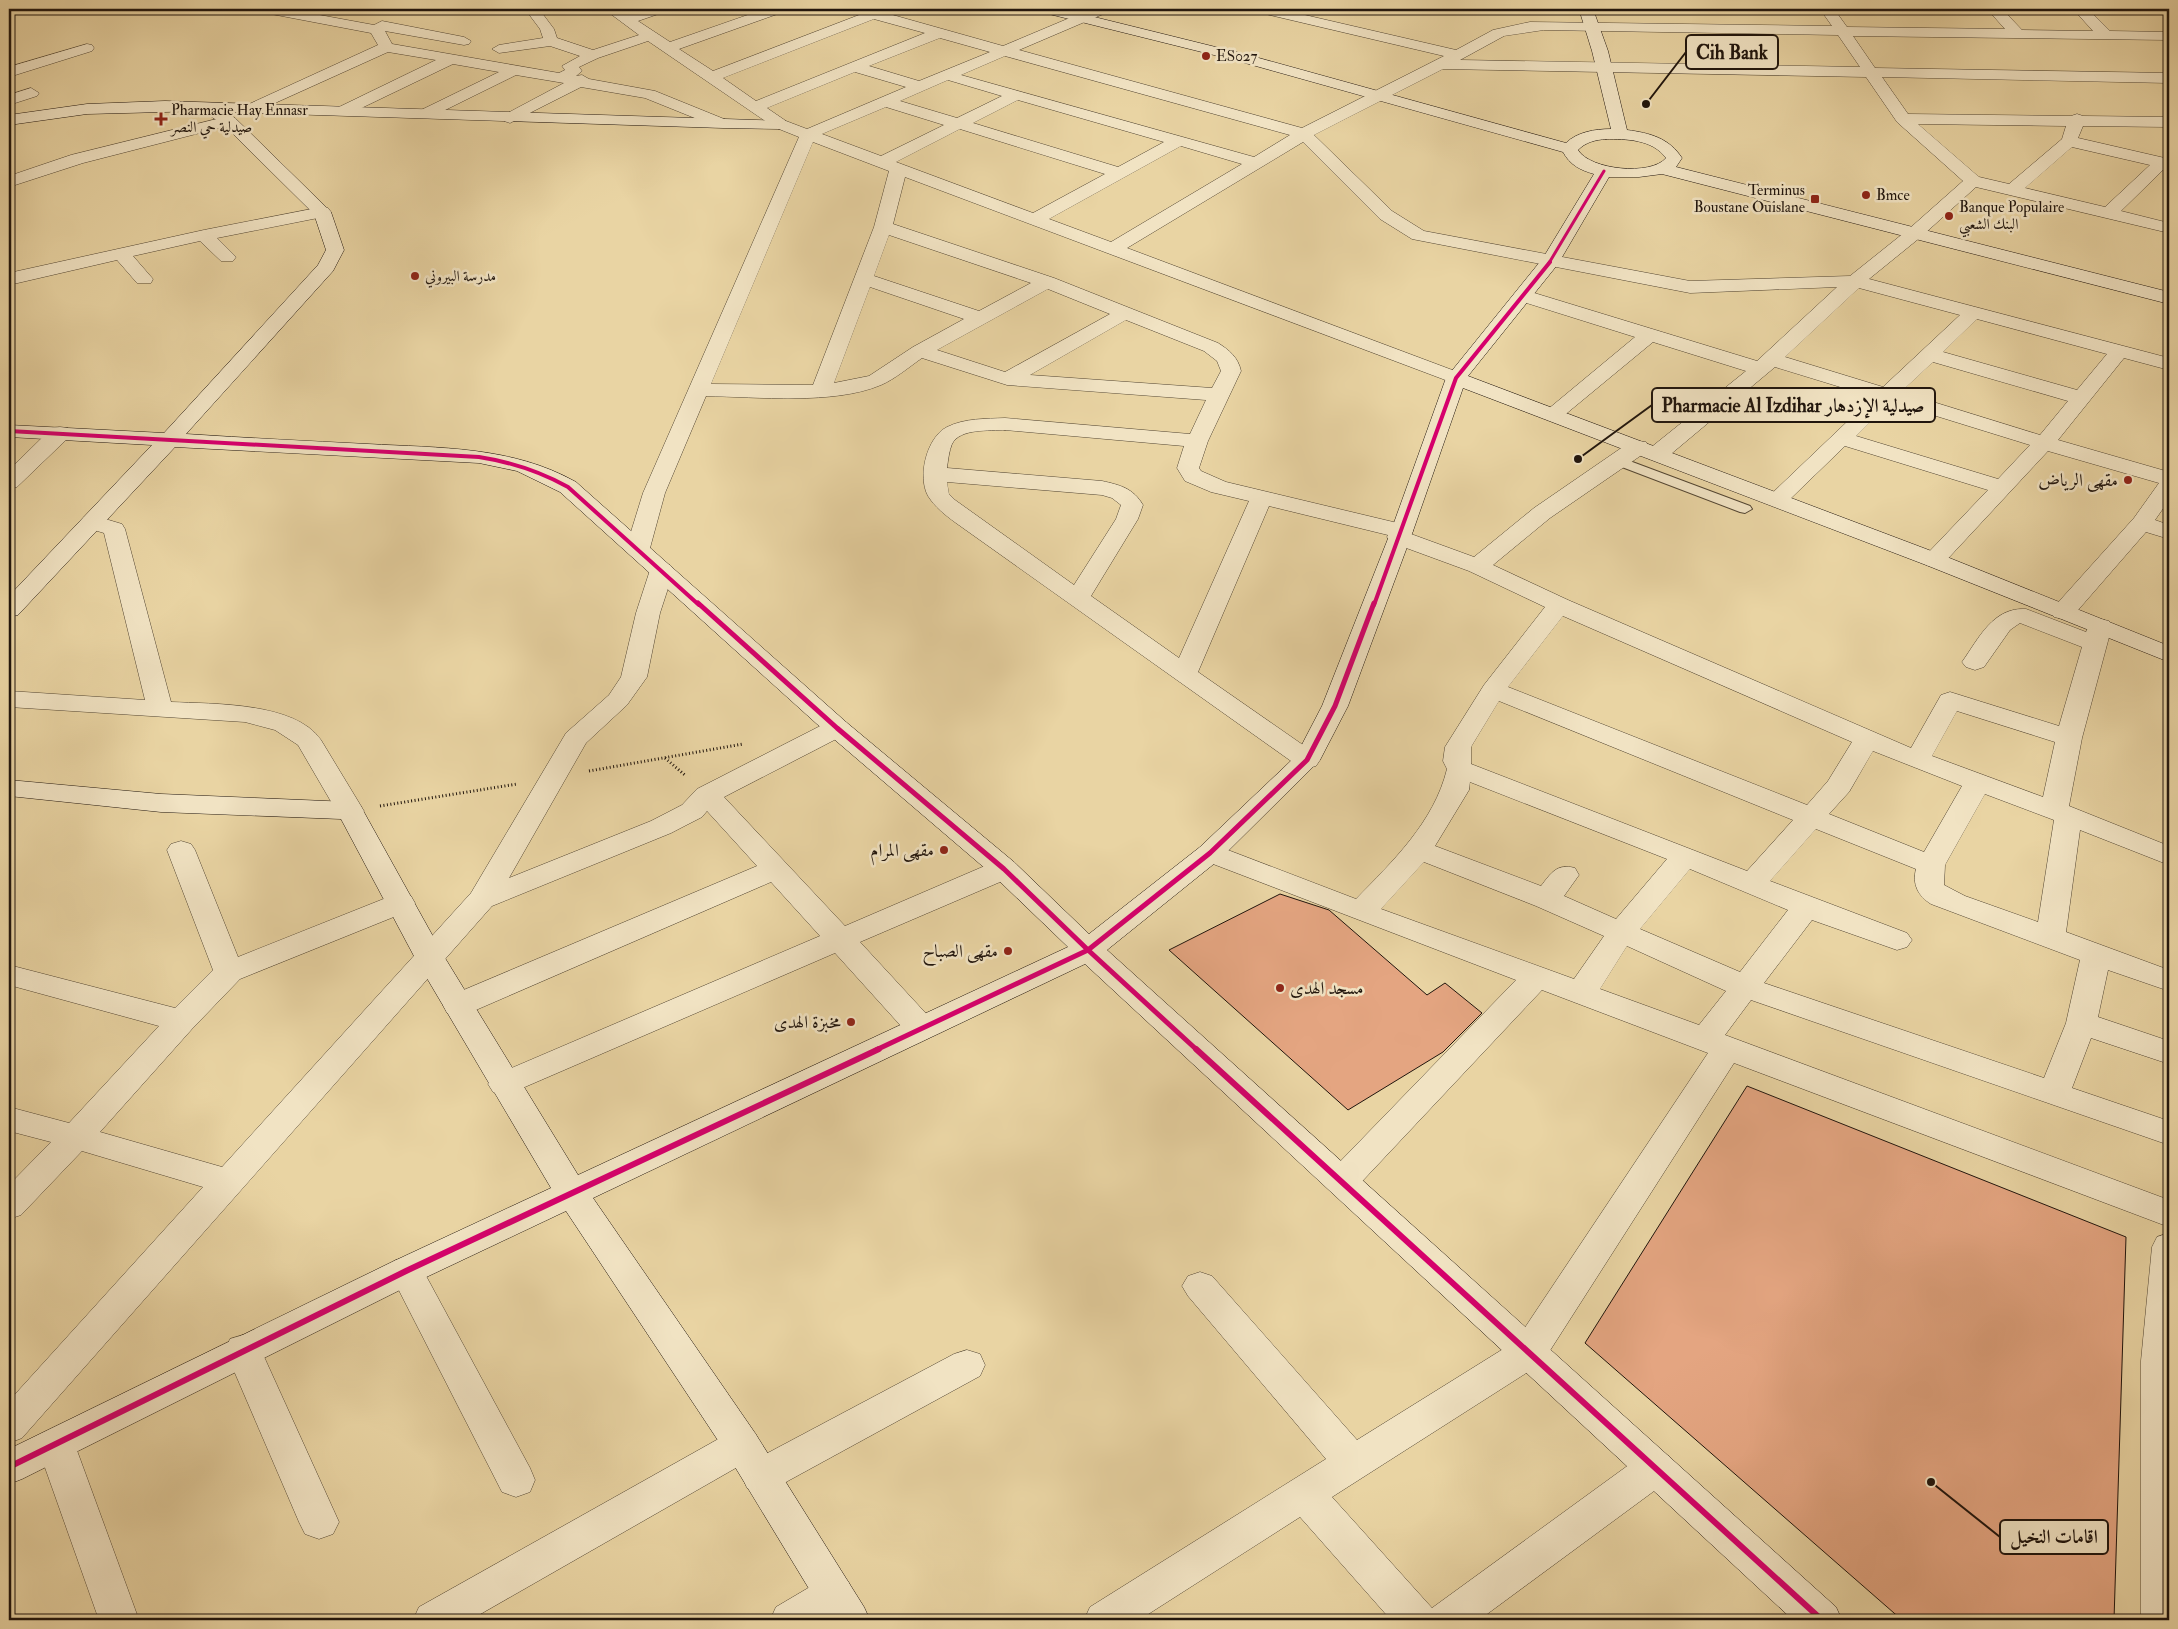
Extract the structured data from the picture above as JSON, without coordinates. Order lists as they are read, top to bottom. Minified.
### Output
{"places":{"other":["ES027","Cih Bank","Bmce","Banque Populaire البنك الشعبي","مدرسة البيروني","Pharmacie Al Izdihar صيدلية الإزدهار","مقهى الرياض","مقهى المرام","مقهى الصباح","مسجد الهدى","مخبزة الهدى","اقامات النخيل"],"health":["Pharmacie Hay Ennasr صيدلية حي النصر"],"transit":["Terminus Boustane Ouislane"]}}
